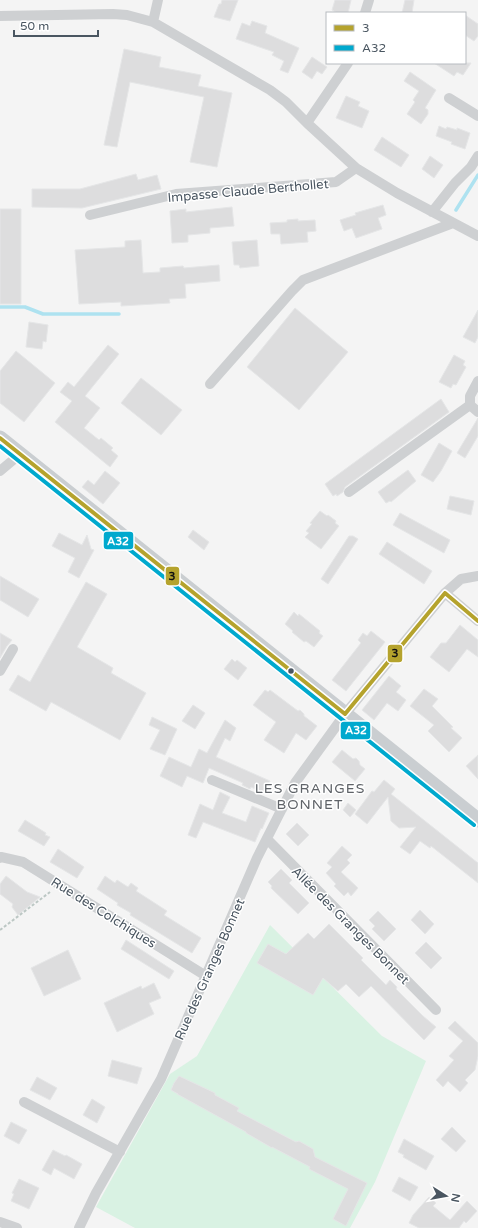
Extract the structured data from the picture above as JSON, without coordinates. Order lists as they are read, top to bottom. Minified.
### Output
{"streets":{"street":["Impasse Claude Berthollet","Rue des Colchiques","Allée des Granges Bonnet","Rue des Granges Bonnet"]},"crossings":[["Rue des Colchiques","Rue des Granges Bonnet"],["Allée des Granges Bonnet","Rue des Granges Bonnet"]],"districts":["LES GRANGES BONNET"],"lines":["transit line 3","transit line A32"],"legend":["3","A32"],"scale_bar":"50 m","north":"right"}
